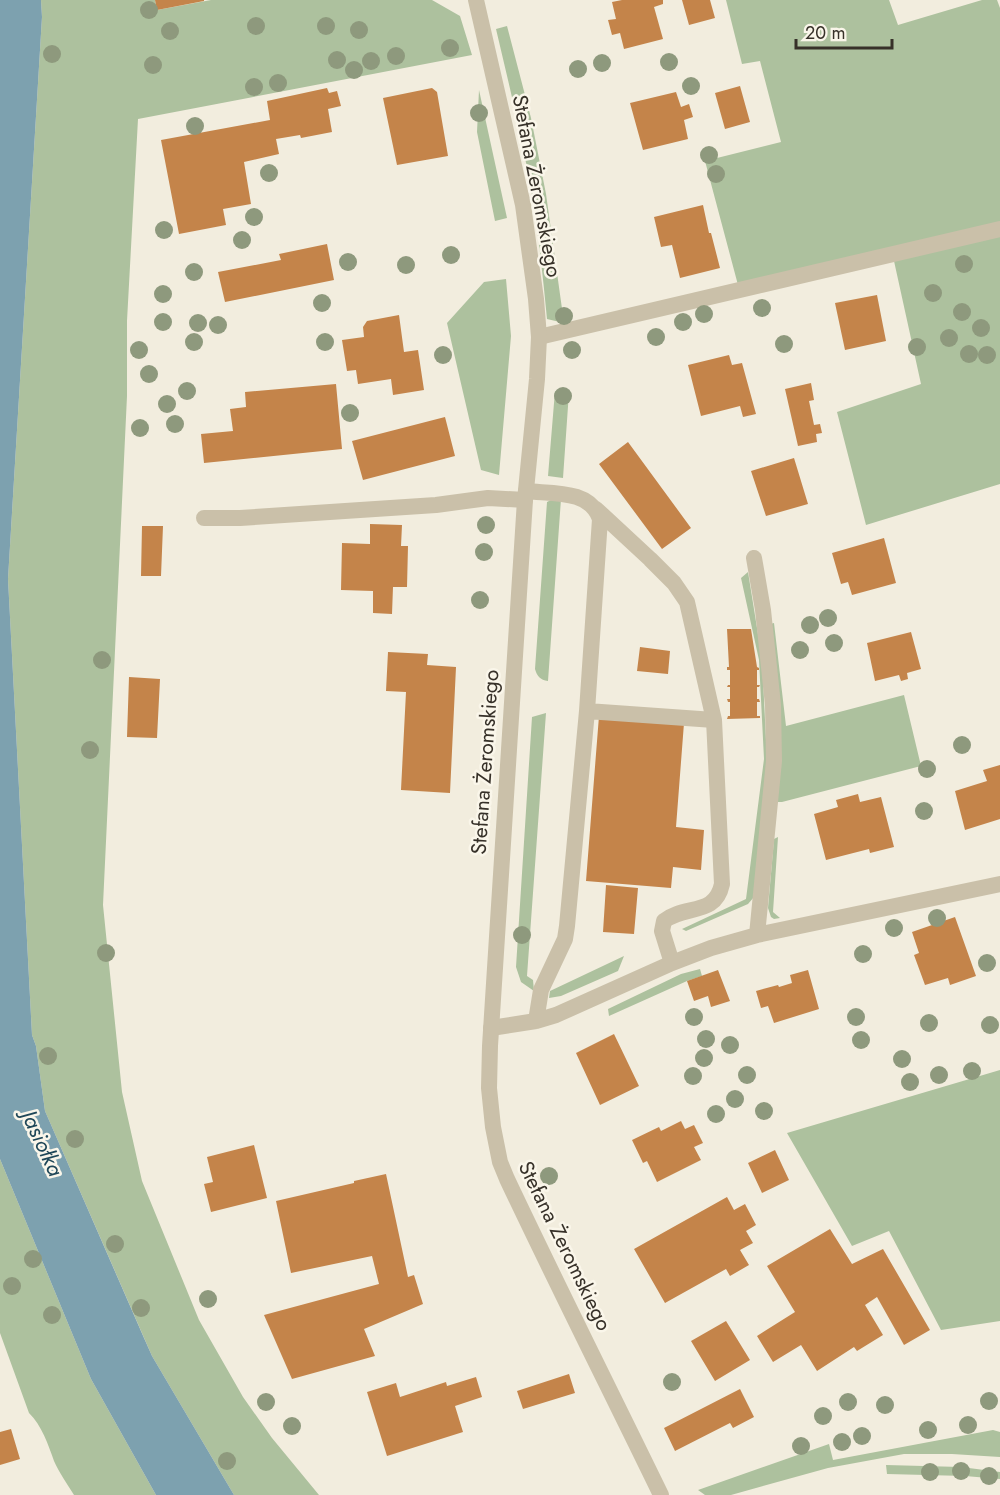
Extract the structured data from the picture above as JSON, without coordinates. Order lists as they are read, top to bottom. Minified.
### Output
{"streets":{"street":["Stefana Żeromskiego"]},"water":["Jasiołka"],"scale_bar":"20 m"}
